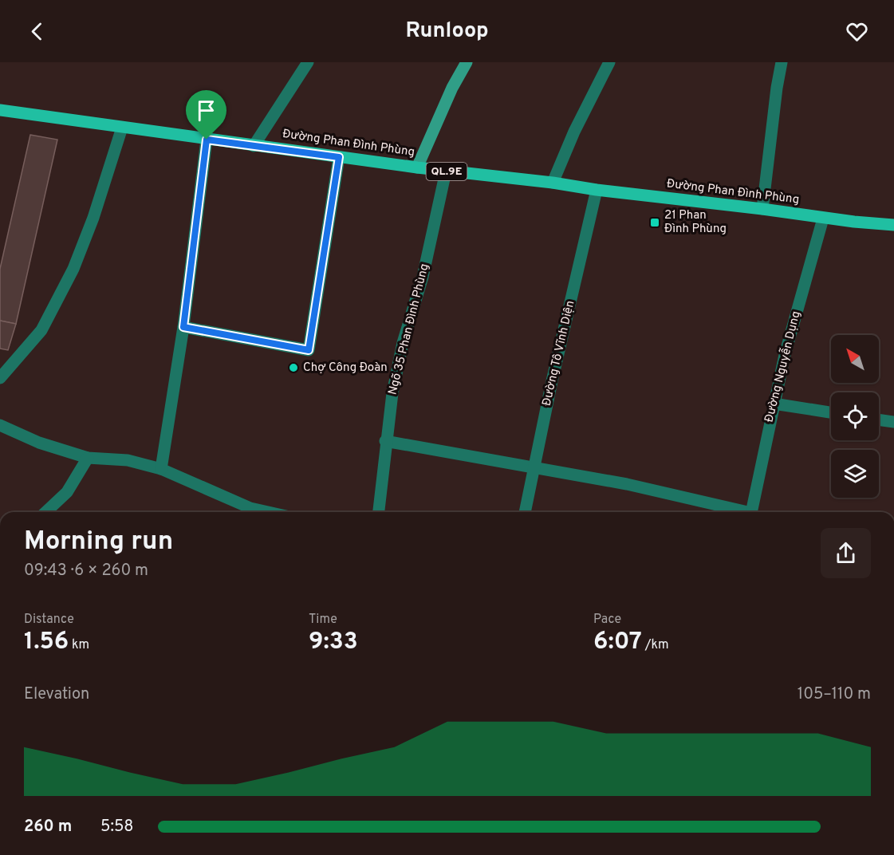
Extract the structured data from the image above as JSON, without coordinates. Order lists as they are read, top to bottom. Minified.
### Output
{"streets":{"main road":["Đường Phan Đình Phùng","QL.9E"],"street":["Ngõ 35 Phan Đình Phùng","Đường Tô Vĩnh Diện","Đường Nguyễn Dụng"]},"crossings":[["Đường Phan Đình Phùng","Ngõ 35 Phan Đình Phùng"],["Đường Phan Đình Phùng","Đường Tô Vĩnh Diện"],["Đường Phan Đình Phùng","Đường Nguyễn Dụng"]],"places":{"transit":["21 Phan Đình Phùng"],"other":["Chợ Công Đoàn"]},"north":"top left","page":{"header":"Runloop","heading":["Morning run","09:43 · 6 × 260 m"],"stats":[["Distance","1.56 km"],["Time","9:33"],["Pace","6:07 /km"]],"chart":["Elevation","105–110 m"],"list":[{"name":"260 m","note":"5:58"}]}}
